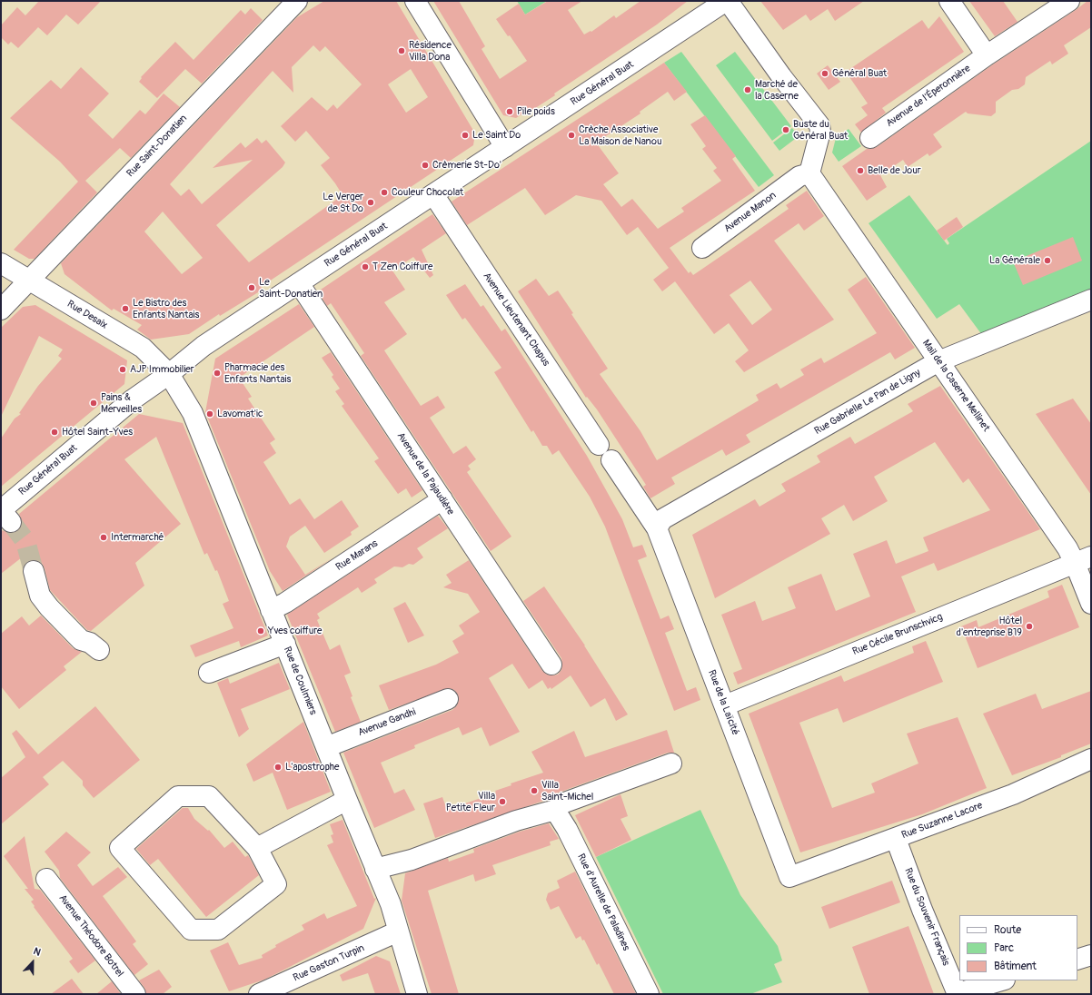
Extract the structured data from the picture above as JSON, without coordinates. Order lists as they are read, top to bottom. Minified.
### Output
{"streets":{"street":["Rue Général Buat","Avenue de l'Éperonnière","Rue Saint-Donatien","Avenue Manon","Rue Desaix","Avenue Lieutenant Chapus","Mail de la Caserne Mellinet","Rue Gabrielle Le Pan de Ligny","Avenue de la Pajaudière","Rue Marans","Rue Cécile Brunschvicg","Rue de Coulmiers","Rue de la Laïcité","Avenue Gandhi","Rue Suzanne Lacore","Rue d'Aurelle de Paladines","Rue du Souvenir Français","Avenue Théodore Botrel","Rue Gaston Turpin"]},"crossings":[["Rue Général Buat","Rue Desaix"],["Rue Général Buat","Avenue Lieutenant Chapus"],["Rue Général Buat","Avenue de la Pajaudière"],["Rue Général Buat","Rue de Coulmiers"],["Rue Saint-Donatien","Rue Desaix"],["Avenue Manon","Mail de la Caserne Mellinet"],["Rue Desaix","Rue de Coulmiers"],["Mail de la Caserne Mellinet","Rue Gabrielle Le Pan de Ligny"],["Mail de la Caserne Mellinet","Rue Cécile Brunschvicg"],["Rue Gabrielle Le Pan de Ligny","Rue de la Laïcité"],["Avenue de la Pajaudière","Rue Marans"],["Rue Marans","Rue de Coulmiers"],["Rue Cécile Brunschvicg","Rue de la Laïcité"],["Rue de Coulmiers","Avenue Gandhi"],["Rue de Coulmiers","Rue Gaston Turpin"],["Rue de la Laïcité","Rue Suzanne Lacore"],["Rue Suzanne Lacore","Rue du Souvenir Français"]],"places":["Résidence Villa Dona","Général Buat","Marché de la Caserne","Pile poids","Buste du Général Buat","Le Saint Do","Crèche Associative La Maison de Nanou","Crèmerie St-Do'","Belle de Jour","Couleur Chocolat","Le Verger de St Do","La Générale","T Zen Coiffure","Le Saint-Donatien","Le Bistro des Enfants Nantais","AJP Immobilier","Pharmacie des Enfants Nantais","Pains & Merveilles","Lavomat'ic","Hôtel Saint-Yves","Intermarché","Hôtel d'entreprise B19","Yves coiffure","L'apostrophe","Villa Saint-Michel","Villa Petite Fleur"],"legend":["Route","Parc","Bâtiment"],"north":"top"}
